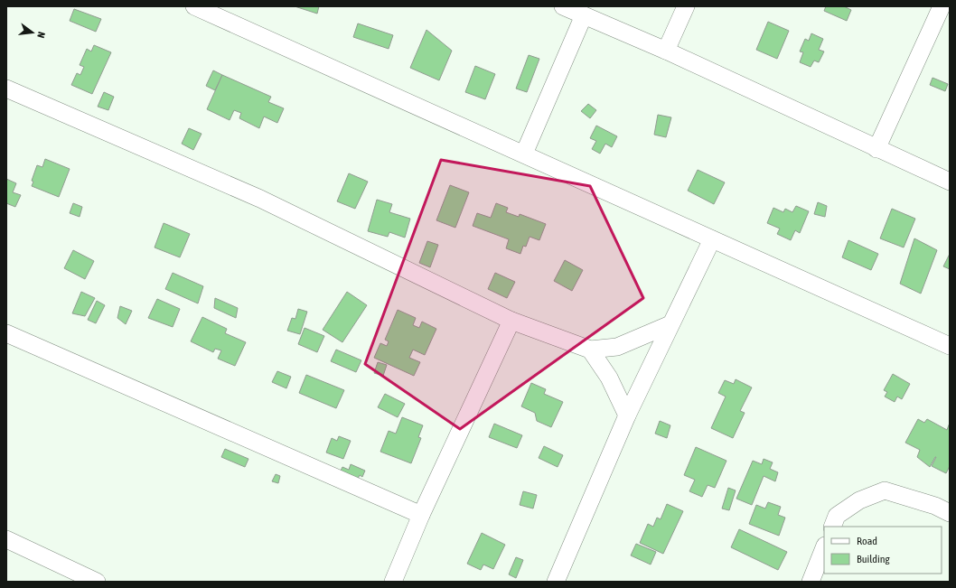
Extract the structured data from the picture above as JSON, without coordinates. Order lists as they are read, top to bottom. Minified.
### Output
{"legend":["Road","Building"],"north":"right"}
